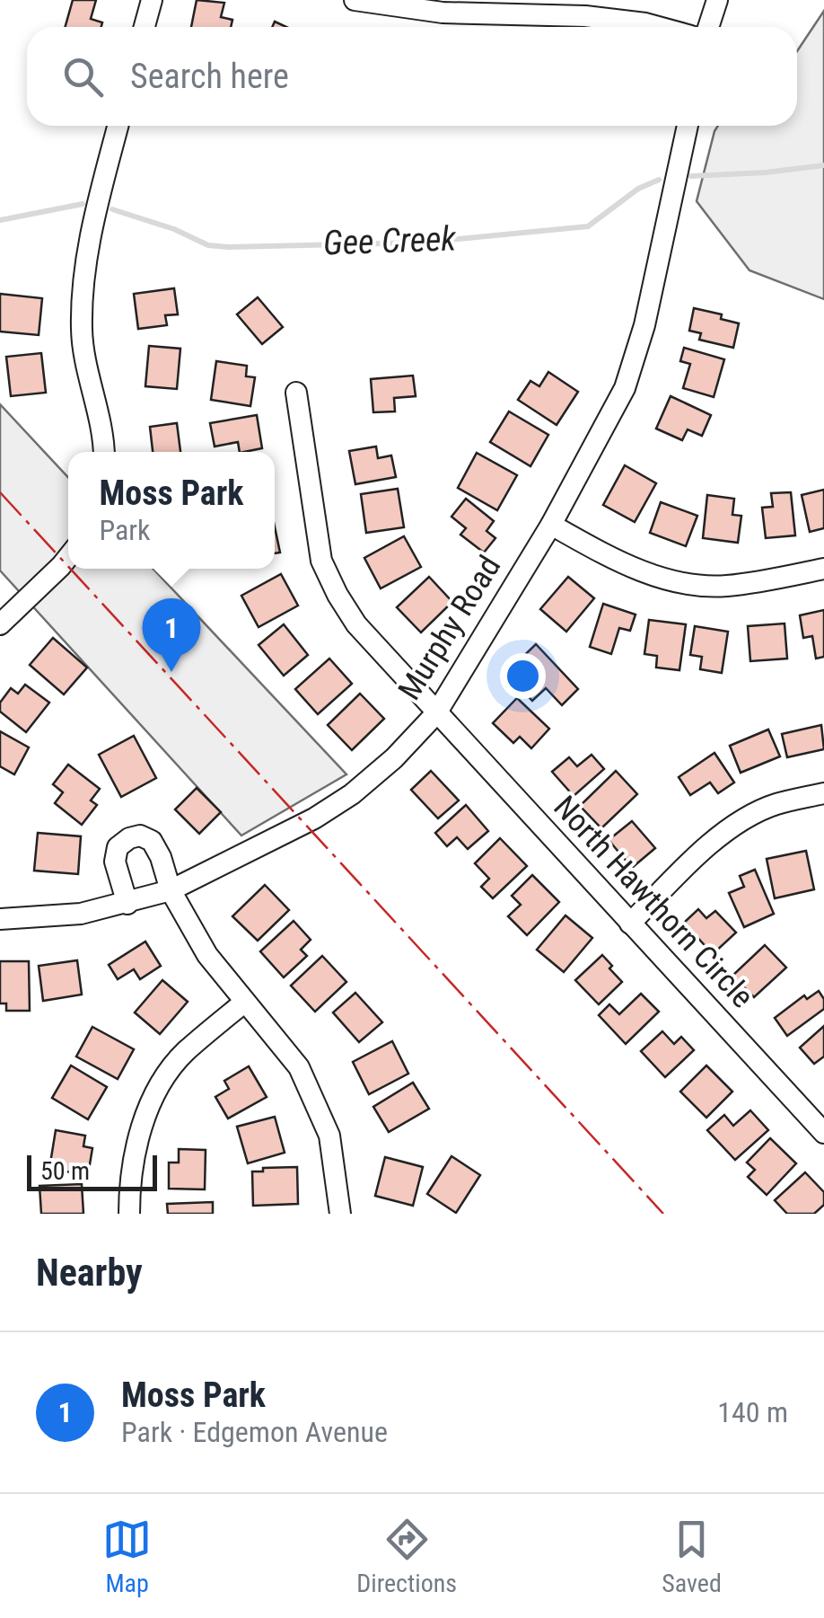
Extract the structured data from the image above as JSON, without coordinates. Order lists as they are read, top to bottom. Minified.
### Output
{"streets":{"street":["Murphy Road","North Hawthorn Circle"]},"crossings":[["Murphy Road","North Hawthorn Circle"]],"water":["Gee Creek"],"scale_bar":"50 m","page":{"search":"Search here","popup":["Moss Park","Park"],"pins":"1","scale":"50 m","heading":"Nearby","list":[{"mark":"1","name":"Moss Park","note":"Park · Edgemon Avenue","value":"140 m"}],"nav":["Map","Directions","Saved"]}}
